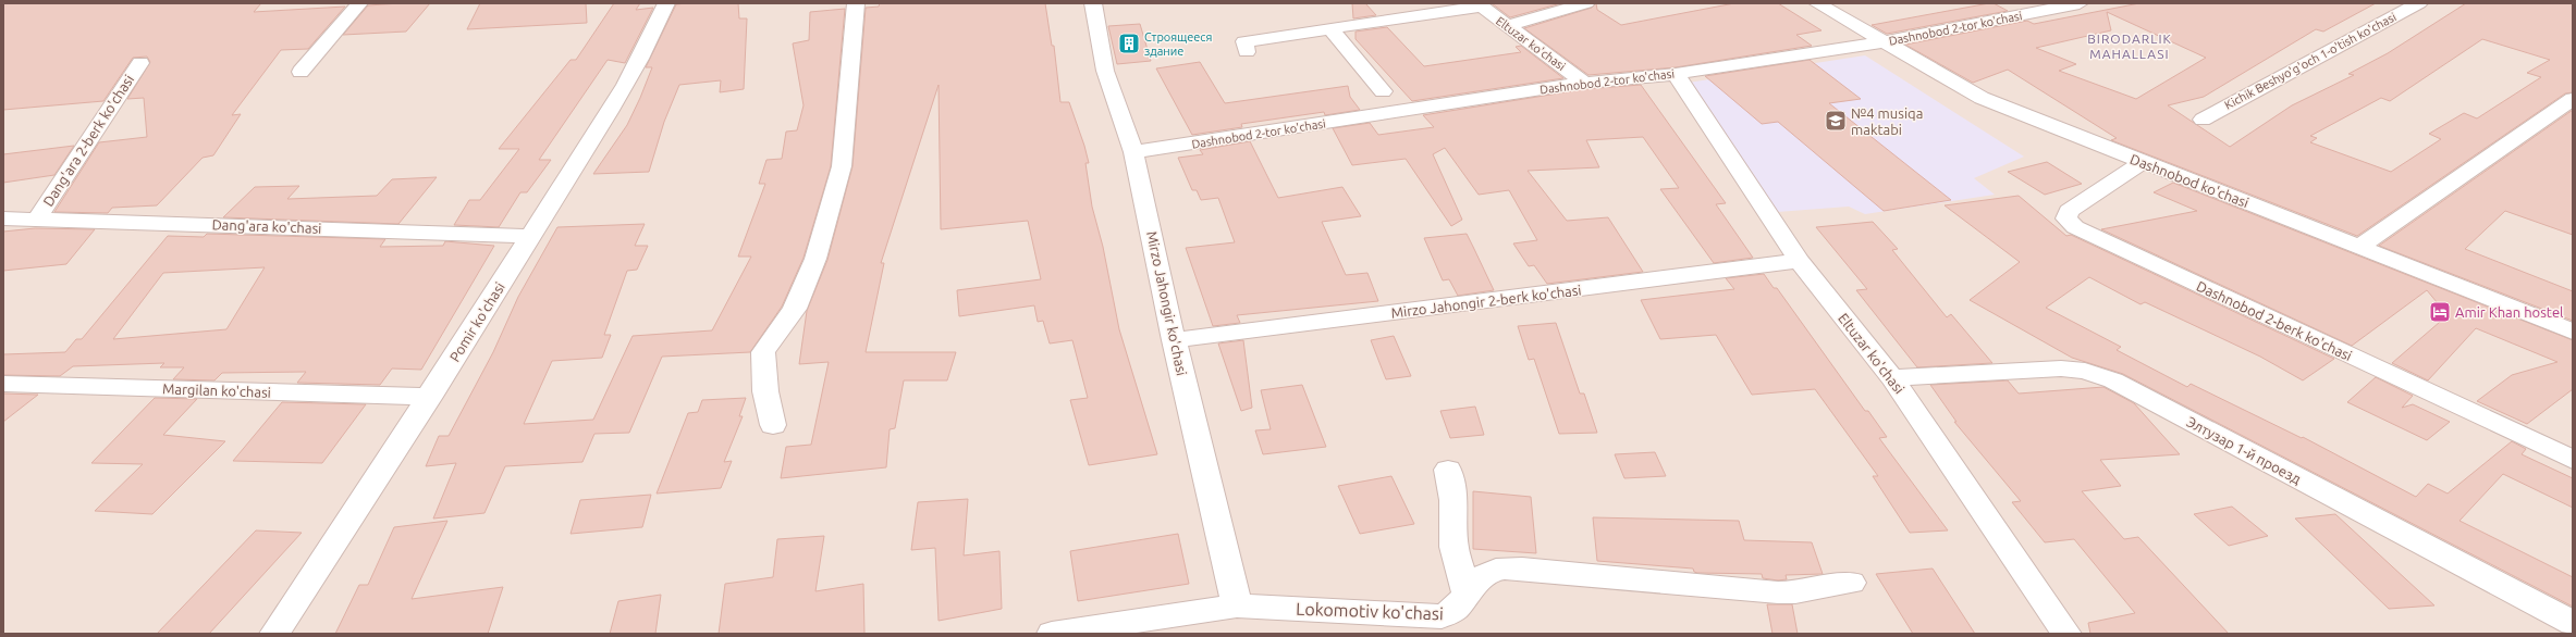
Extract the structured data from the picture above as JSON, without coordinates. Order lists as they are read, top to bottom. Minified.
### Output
{"streets":{"street":["Dashnobod 2-tor ko'chasi","Eltuzar ko'chasi","Kichik Beshyo'g'och 1-o'tish ko'chasi","Dang'ara 2-berk ko'chasi","Dashnobod ko'chasi","Dang'ara ko'chasi","Mirzo Jahongir 2-berk ko'chasi","Mirzo Jahongir ko'chasi","Dashnobod 2-berk ko'chasi","Pomir ko'chasi","Margilan ko'chasi","Элтузар 1-й проезд","Lokomotiv ko'chasi"]},"crossings":[["Dashnobod 2-tor ko'chasi","Eltuzar ko'chasi"],["Dashnobod 2-tor ko'chasi","Dashnobod ko'chasi"],["Dashnobod 2-tor ko'chasi","Mirzo Jahongir ko'chasi"],["Eltuzar ko'chasi","Mirzo Jahongir 2-berk ko'chasi"],["Eltuzar ko'chasi","Элтузар 1-й проезд"],["Dang'ara 2-berk ko'chasi","Dang'ara ko'chasi"],["Dashnobod ko'chasi","Dashnobod 2-berk ko'chasi"],["Dang'ara ko'chasi","Pomir ko'chasi"],["Mirzo Jahongir 2-berk ko'chasi","Mirzo Jahongir ko'chasi"],["Mirzo Jahongir ko'chasi","Lokomotiv ko'chasi"],["Pomir ko'chasi","Margilan ko'chasi"]],"districts":["BIRODARLIK MAHALLASI"],"places":{"building":["Строящееся здание"],"school or university":["№4 musiqa maktabi"],"hotel":["Amir Khan hostel"]}}
